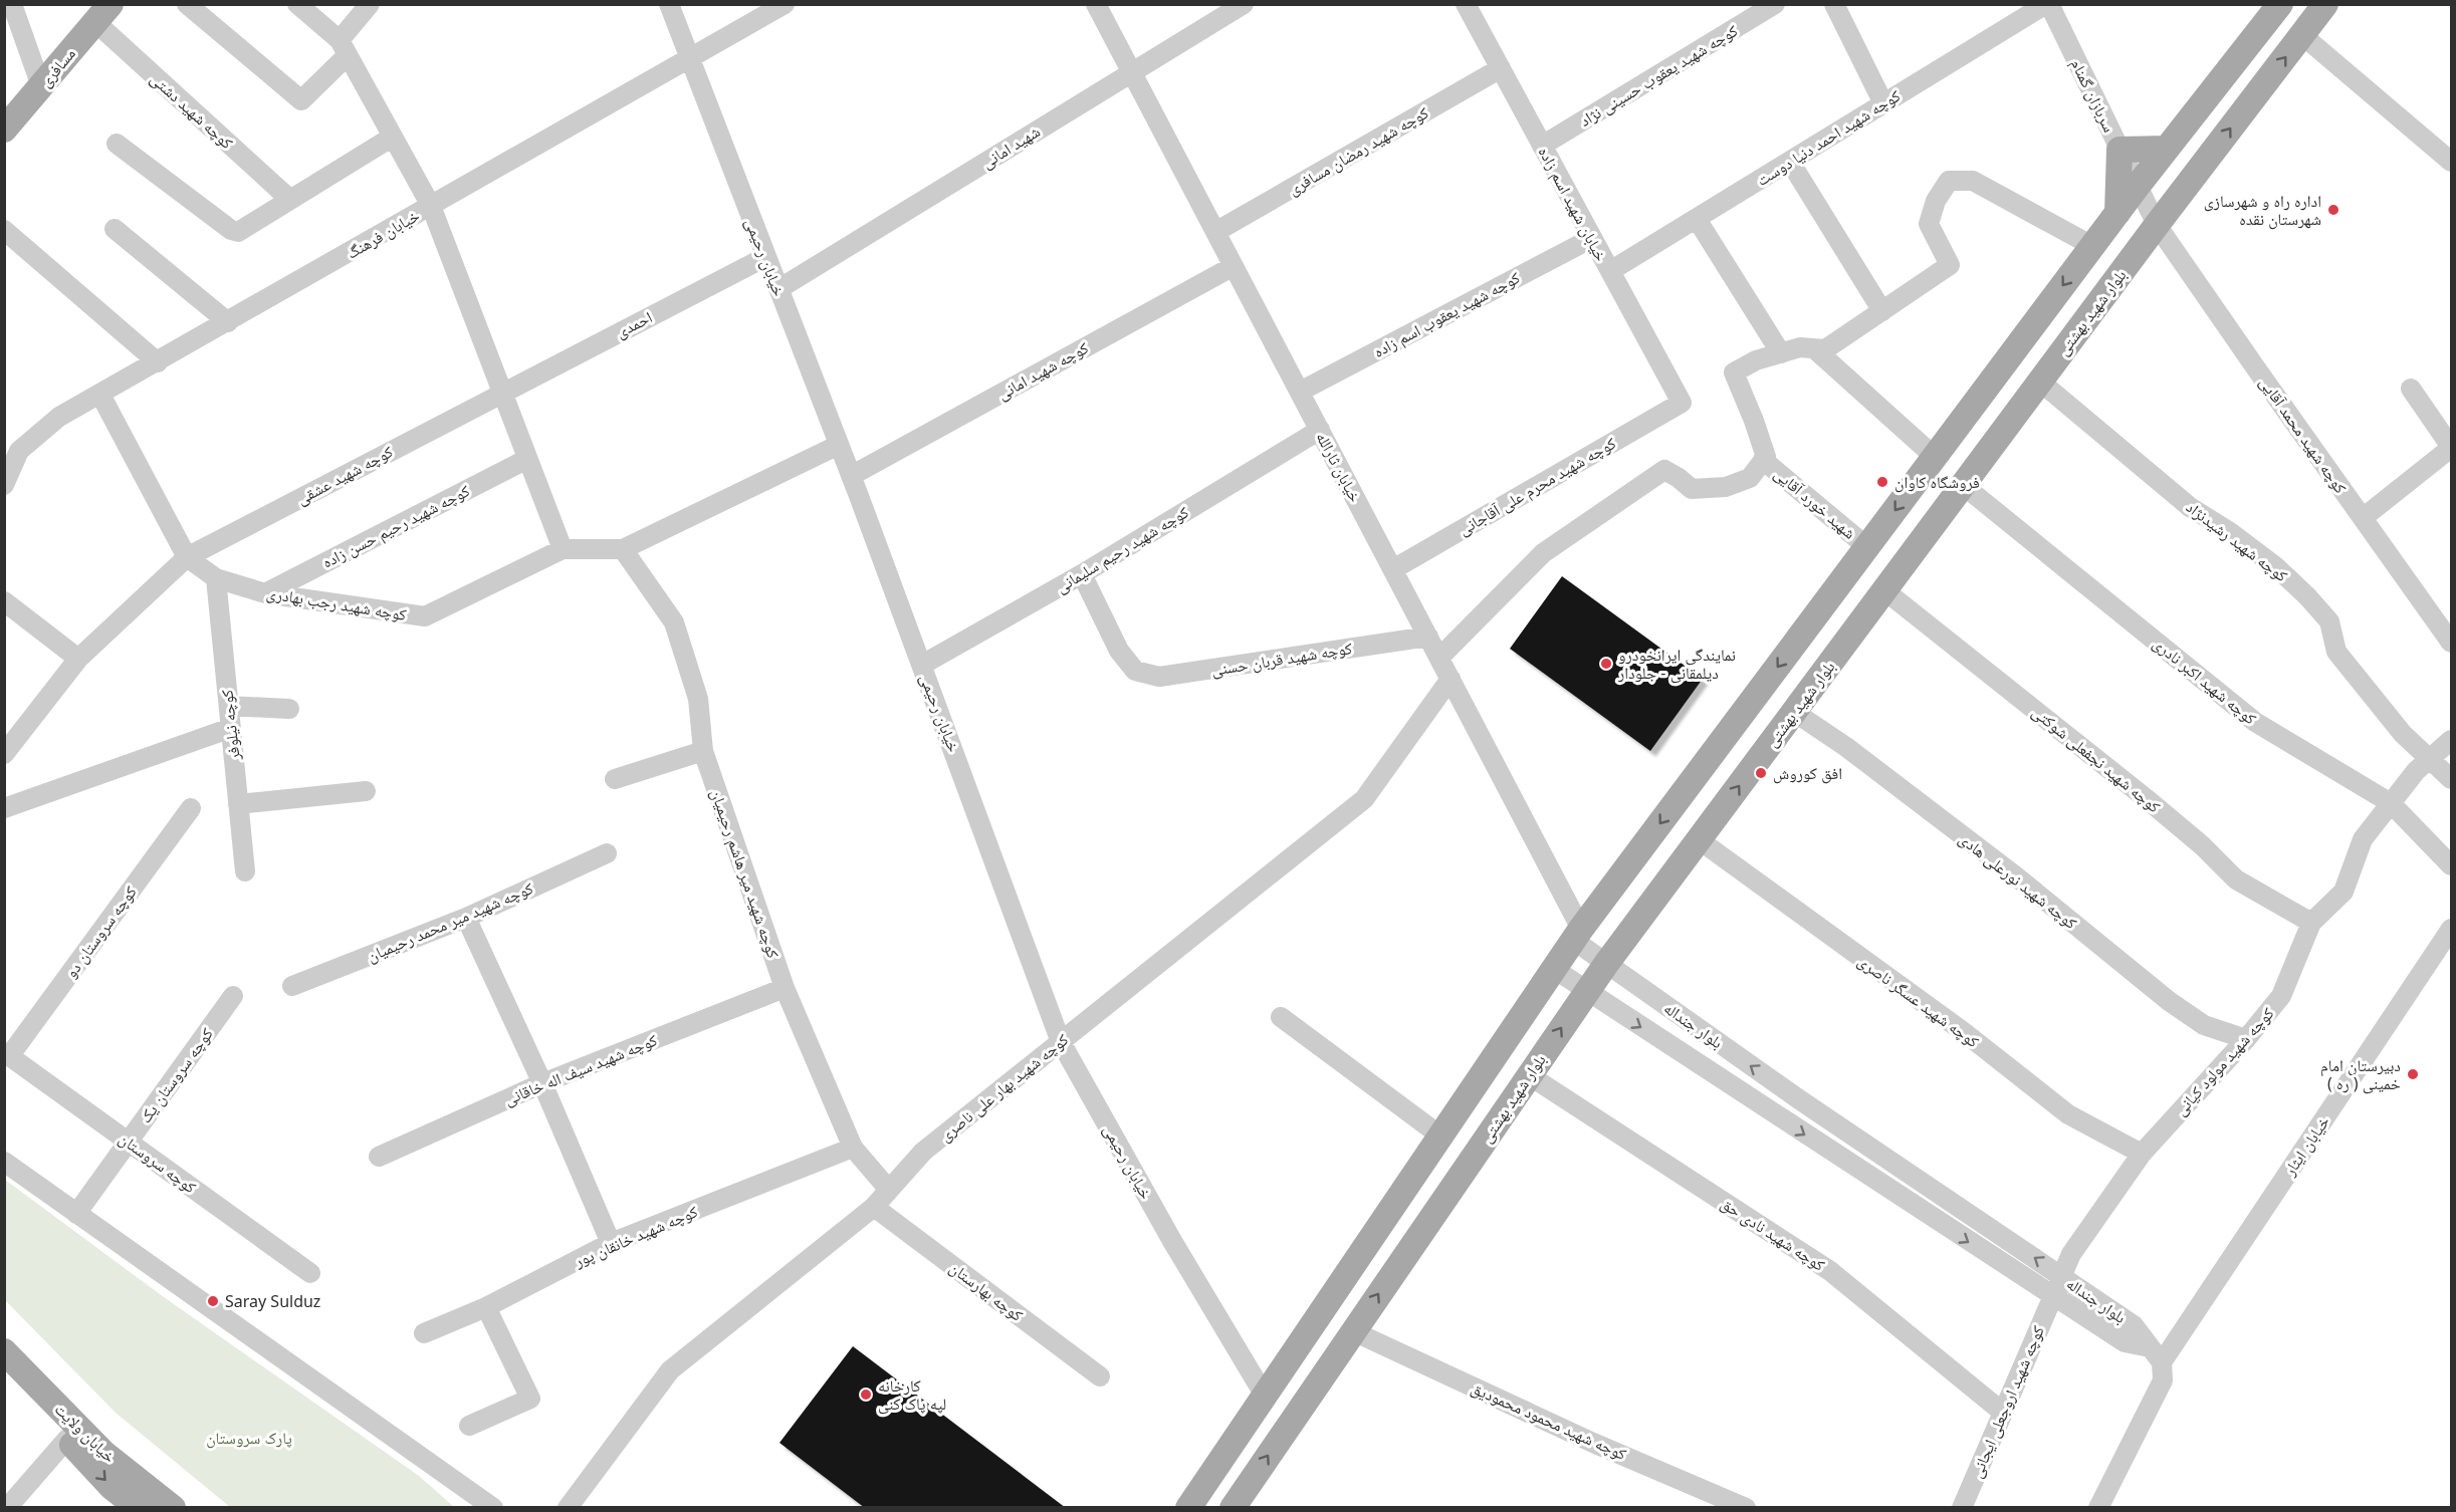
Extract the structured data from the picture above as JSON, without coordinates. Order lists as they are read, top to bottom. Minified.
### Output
{"streets":{"main road":["مسافری","بلوار شهید بهشتی","خیابان ولایت"],"street":["کوچه شهید یعقوب حسینی نژاد","سربازان گمنام","کوچه شهید دشتی","کوچه شهید احمد دنیا دوست","شهید امانی","کوچه شهید رمضان مسافری","خیابان شهید اسم زاده","خیابان فرهنگ","خیابان رحیمی","کوچه شهید یعقوب اسم زاده","احمدی","کوچه شهید امانی","کوچه شهید محمد آقایی","خیابان ثارالله","کوچه شهید عشقی","کوچه شهید محرم علی آقاجانی","شهید خورد آقایی","کوچه شهید رحیم حسن زاده","کوچه شهید رشیدنژاد","کوچه شهید رحیم سلیمانی","کوچه شهید رجب بهادری","کوچه شهید قربان حسنی","کوچه شهید اکبر نادری","کوچه نیلوفر","کوچه شهید نجفعلی شوکتی","کوچه شهید میر هاشم رحیمیان","کوچه شهید نورعلی هادی","کوچه شهید میر محمد رحیمیان","کوچه سروستان دو","کوچه شهید عسگر ناصری","بلوار جنداله","کوچه شهید مولود کیانی","کوچه شهید سیف اله خاقانی","کوچه سروستان یک","کوچه شهید بهار علی ناصری","خیابان ایثار","کوچه سروستان","کوچه شهید نادی حق","کوچه شهید خانقان پور","کوچه بهارستان","کوچه شهید اروجعلی ایجانی","کوچه شهید محمود محمودیق"]},"crossings":[["مسافری","کوچه شهید دشتی"],["کوچه شهید یعقوب حسینی نژاد","خیابان شهید اسم زاده"],["سربازان گمنام","کوچه شهید احمد دنیا دوست"],["سربازان گمنام","بلوار شهید بهشتی"],["سربازان گمنام","کوچه شهید محمد آقایی"],["کوچه شهید احمد دنیا دوست","خیابان شهید اسم زاده"],["شهید امانی","خیابان رحیمی"],["شهید امانی","خیابان ثارالله"],["کوچه شهید رمضان مسافری","خیابان شهید اسم زاده"],["کوچه شهید رمضان مسافری","خیابان ثارالله"],["خیابان شهید اسم زاده","کوچه شهید یعقوب اسم زاده"],["خیابان شهید اسم زاده","کوچه شهید محرم علی آقاجانی"],["خیابان فرهنگ","خیابان رحیمی"],["خیابان رحیمی","احمدی"],["خیابان رحیمی","کوچه شهید امانی"],["خیابان رحیمی","کوچه شهید رحیم سلیمانی"],["خیابان رحیمی","کوچه شهید بهار علی ناصری"],["بلوار شهید بهشتی","کوچه شهید محمد آقایی"],["بلوار شهید بهشتی","کوچه شهید رشیدنژاد"],["بلوار شهید بهشتی","کوچه شهید اکبر نادری"],["بلوار شهید بهشتی","کوچه شهید نجفعلی شوکتی"],["بلوار شهید بهشتی","کوچه شهید نورعلی هادی"],["بلوار شهید بهشتی","کوچه شهید عسگر ناصری"],["بلوار شهید بهشتی","بلوار جنداله"],["بلوار شهید بهشتی","کوچه شهید نادی حق"],["بلوار شهید بهشتی","کوچه شهید محمود محمودیق"],["کوچه شهید یعقوب اسم زاده","خیابان ثارالله"],["احمدی","کوچه شهید عشقی"],["کوچه شهید امانی","خیابان ثارالله"],["خیابان ثارالله","کوچه شهید محرم علی آقاجانی"],["خیابان ثارالله","کوچه شهید رحیم سلیمانی"],["خیابان ثارالله","کوچه شهید قربان حسنی"],["خیابان ثارالله","بلوار جنداله"],["خیابان ثارالله","کوچه شهید بهار علی ناصری"],["کوچه شهید عشقی","کوچه شهید رجب بهادری"],["کوچه شهید رحیم حسن زاده","کوچه شهید رجب بهادری"],["کوچه شهید رشیدنژاد","کوچه شهید مولود کیانی"],["کوچه شهید رحیم سلیمانی","کوچه شهید قربان حسنی"],["کوچه شهید رجب بهادری","کوچه نیلوفر"],["کوچه شهید رجب بهادری","کوچه شهید میر هاشم رحیمیان"],["کوچه شهید اکبر نادری","کوچه شهید مولود کیانی"],["کوچه شهید نجفعلی شوکتی","کوچه شهید مولود کیانی"],["کوچه شهید میر هاشم رحیمیان","کوچه شهید سیف اله خاقانی"],["کوچه شهید میر هاشم رحیمیان","کوچه شهید بهار علی ناصری"],["کوچه شهید میر هاشم رحیمیان","کوچه شهید خانقان پور"],["کوچه شهید نورعلی هادی","کوچه شهید مولود کیانی"],["کوچه سروستان دو","کوچه سروستان"],["کوچه شهید عسگر ناصری","کوچه شهید مولود کیانی"],["بلوار جنداله","کوچه شهید مولود کیانی"],["بلوار جنداله","خیابان ایثار"],["بلوار جنداله","کوچه شهید اروجعلی ایجانی"],["کوچه شهید مولود کیانی","کوچه شهید اروجعلی ایجانی"],["کوچه سروستان یک","کوچه سروستان"],["کوچه شهید بهار علی ناصری","کوچه بهارستان"],["کوچه شهید نادی حق","کوچه شهید اروجعلی ایجانی"]],"parks":["پارک سروستان"],"places":["اداره راه و شهرسازی شهرستان نقده","فروشگاه کاوان","نمایندگی ایرانخودرو دیلمقانی - جلودار","افق کوروش","دبیرستان امام خمینی ( ره )","Saray Sulduz","کارخانه لپه پاک کنی"]}
